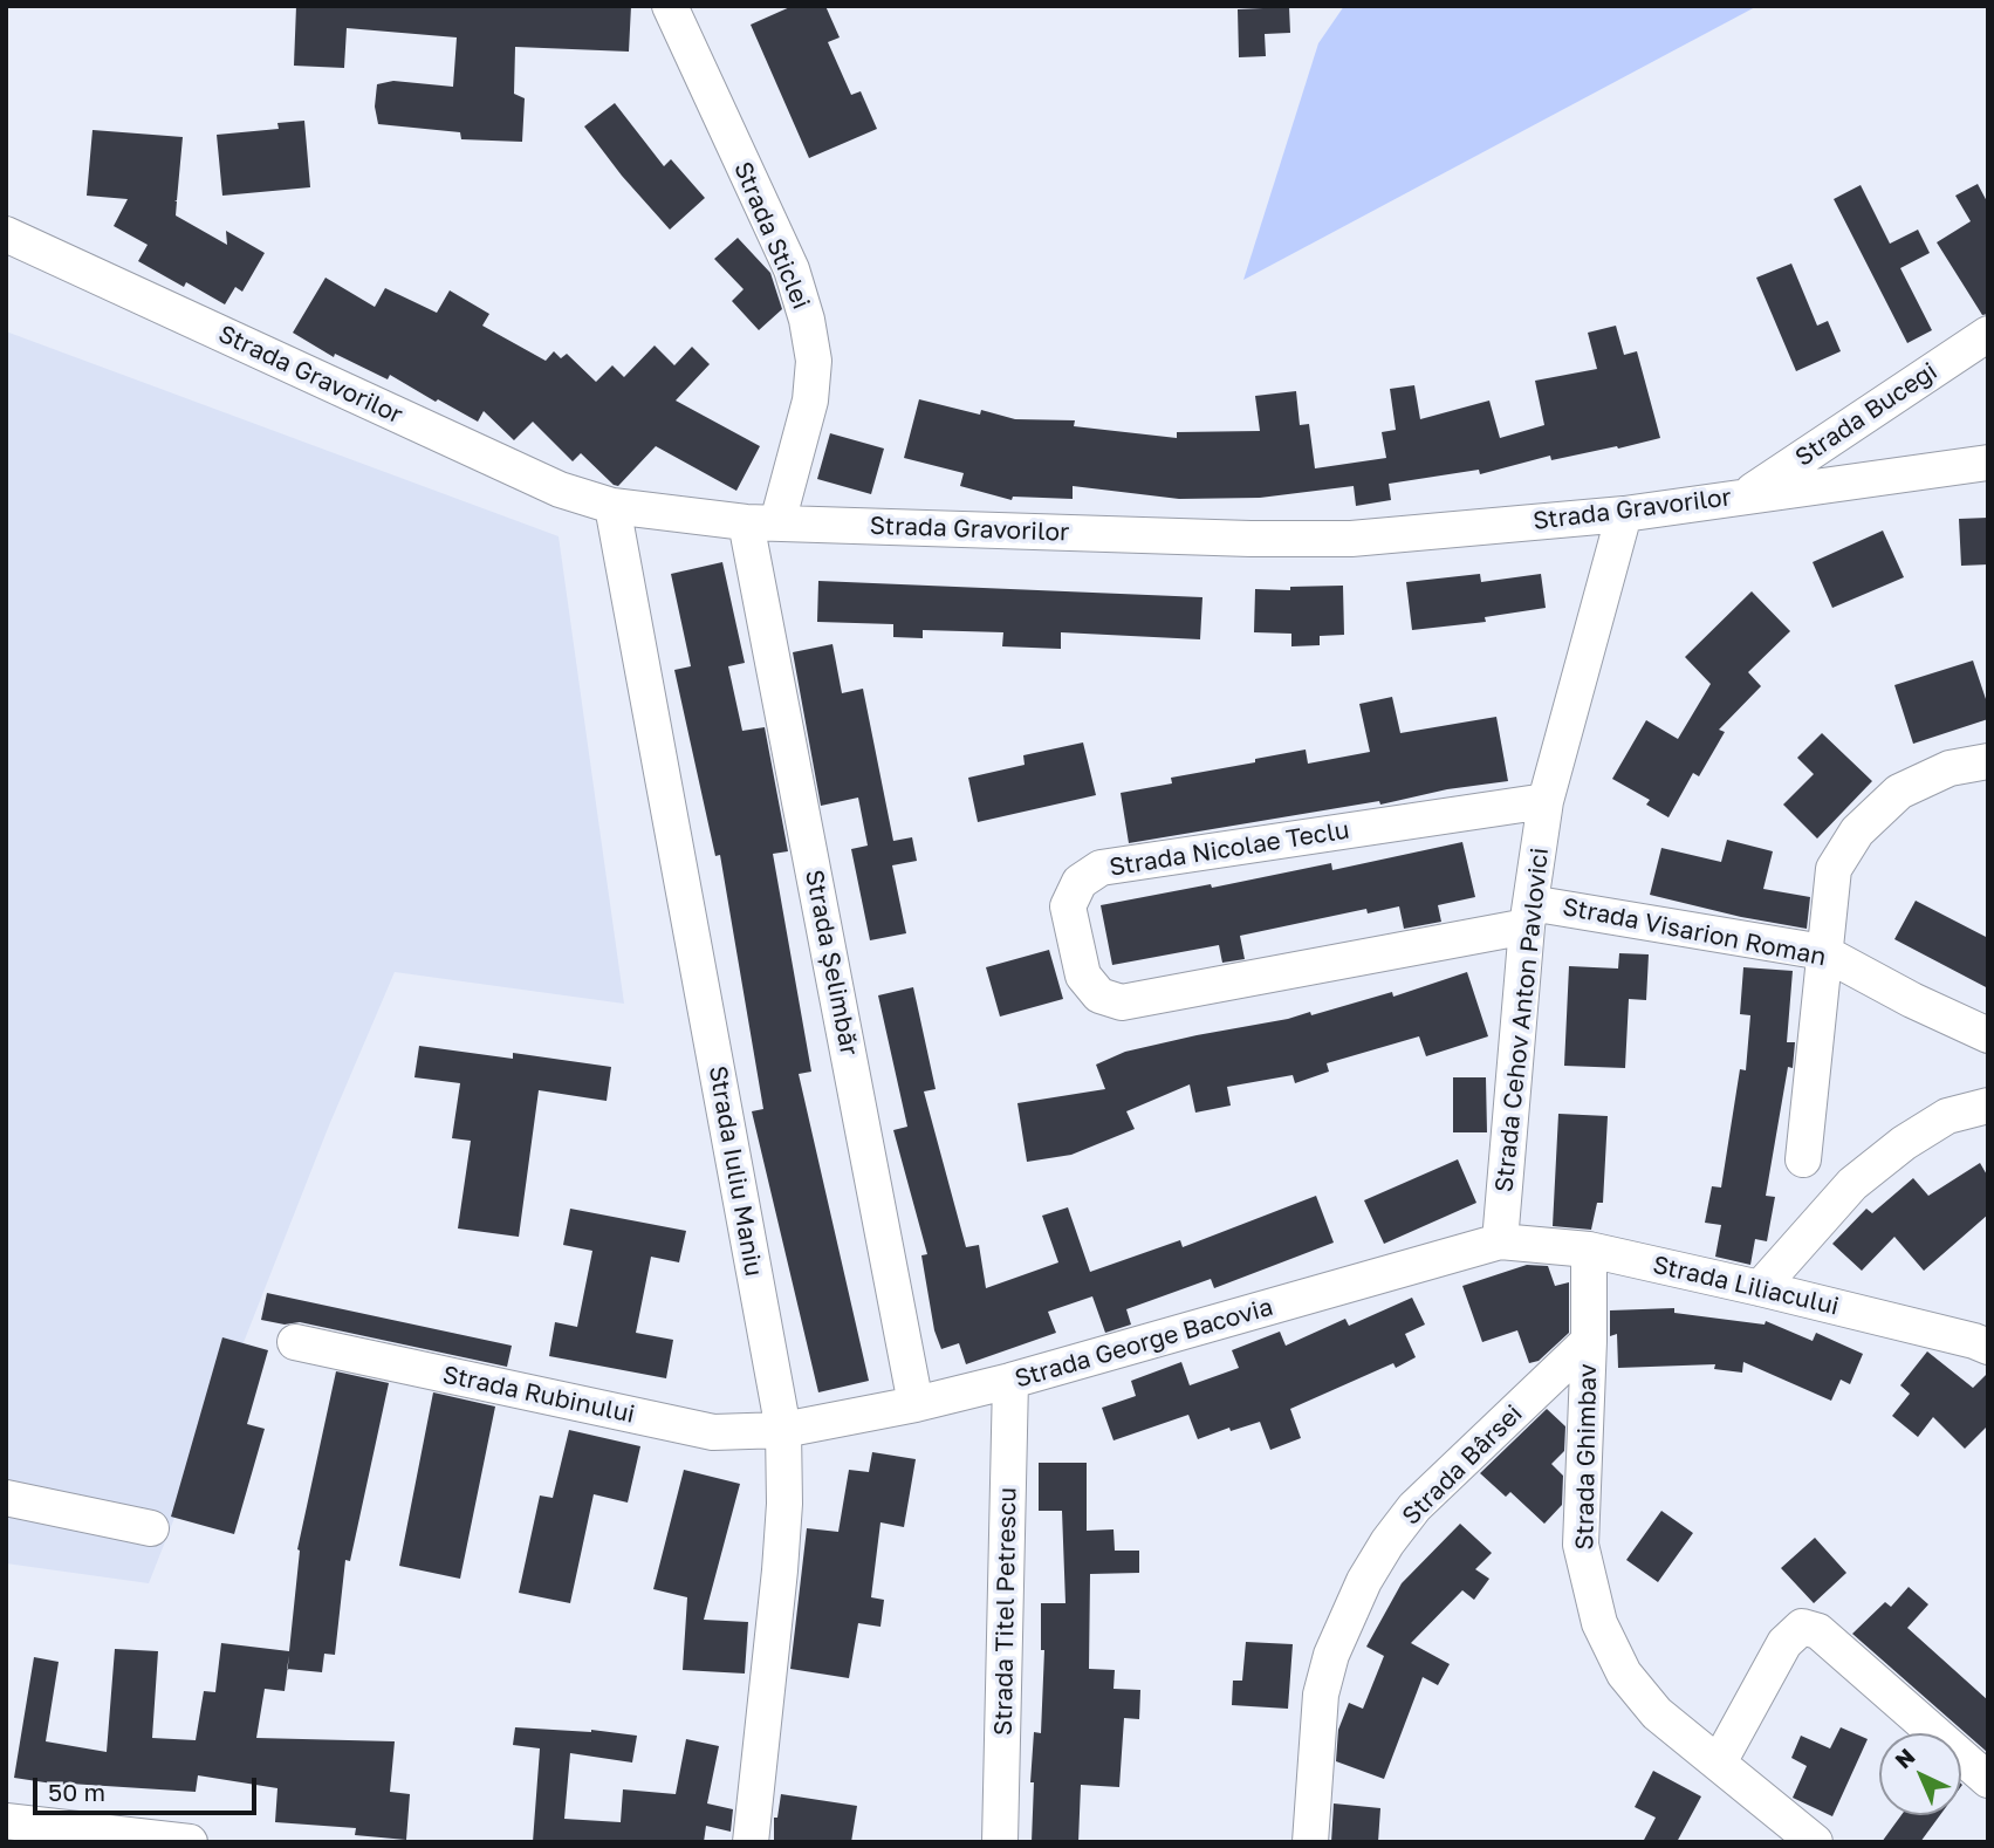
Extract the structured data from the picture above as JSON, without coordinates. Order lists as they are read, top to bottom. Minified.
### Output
{"streets":{"street":["Strada Sticlei","Strada Gravorilor","Strada Bucegi","Strada Nicolae Teclu","Strada Visarion Roman","Strada Șelimbăr","Strada Cehov Anton Pavlovici","Strada Iuliu Maniu","Strada Liliacului","Strada George Bacovia","Strada Rubinului","Strada Ghimbav","Strada Bârsei","Strada Titel Petrescu"]},"crossings":[["Strada Sticlei","Strada Gravorilor"],["Strada Sticlei","Strada Șelimbăr"],["Strada Gravorilor","Strada Bucegi"],["Strada Gravorilor","Strada Șelimbăr"],["Strada Gravorilor","Strada Cehov Anton Pavlovici"],["Strada Gravorilor","Strada Iuliu Maniu"],["Strada Nicolae Teclu","Strada Visarion Roman"],["Strada Nicolae Teclu","Strada Cehov Anton Pavlovici"],["Strada Visarion Roman","Strada Cehov Anton Pavlovici"],["Strada Șelimbăr","Strada George Bacovia"],["Strada Cehov Anton Pavlovici","Strada Liliacului"],["Strada Cehov Anton Pavlovici","Strada George Bacovia"],["Strada Iuliu Maniu","Strada George Bacovia"],["Strada Iuliu Maniu","Strada Rubinului"],["Strada Liliacului","Strada George Bacovia"],["Strada Liliacului","Strada Ghimbav"],["Strada George Bacovia","Strada Rubinului"],["Strada George Bacovia","Strada Titel Petrescu"],["Strada Ghimbav","Strada Bârsei"]],"scale_bar":"50 m","north":"top left"}
